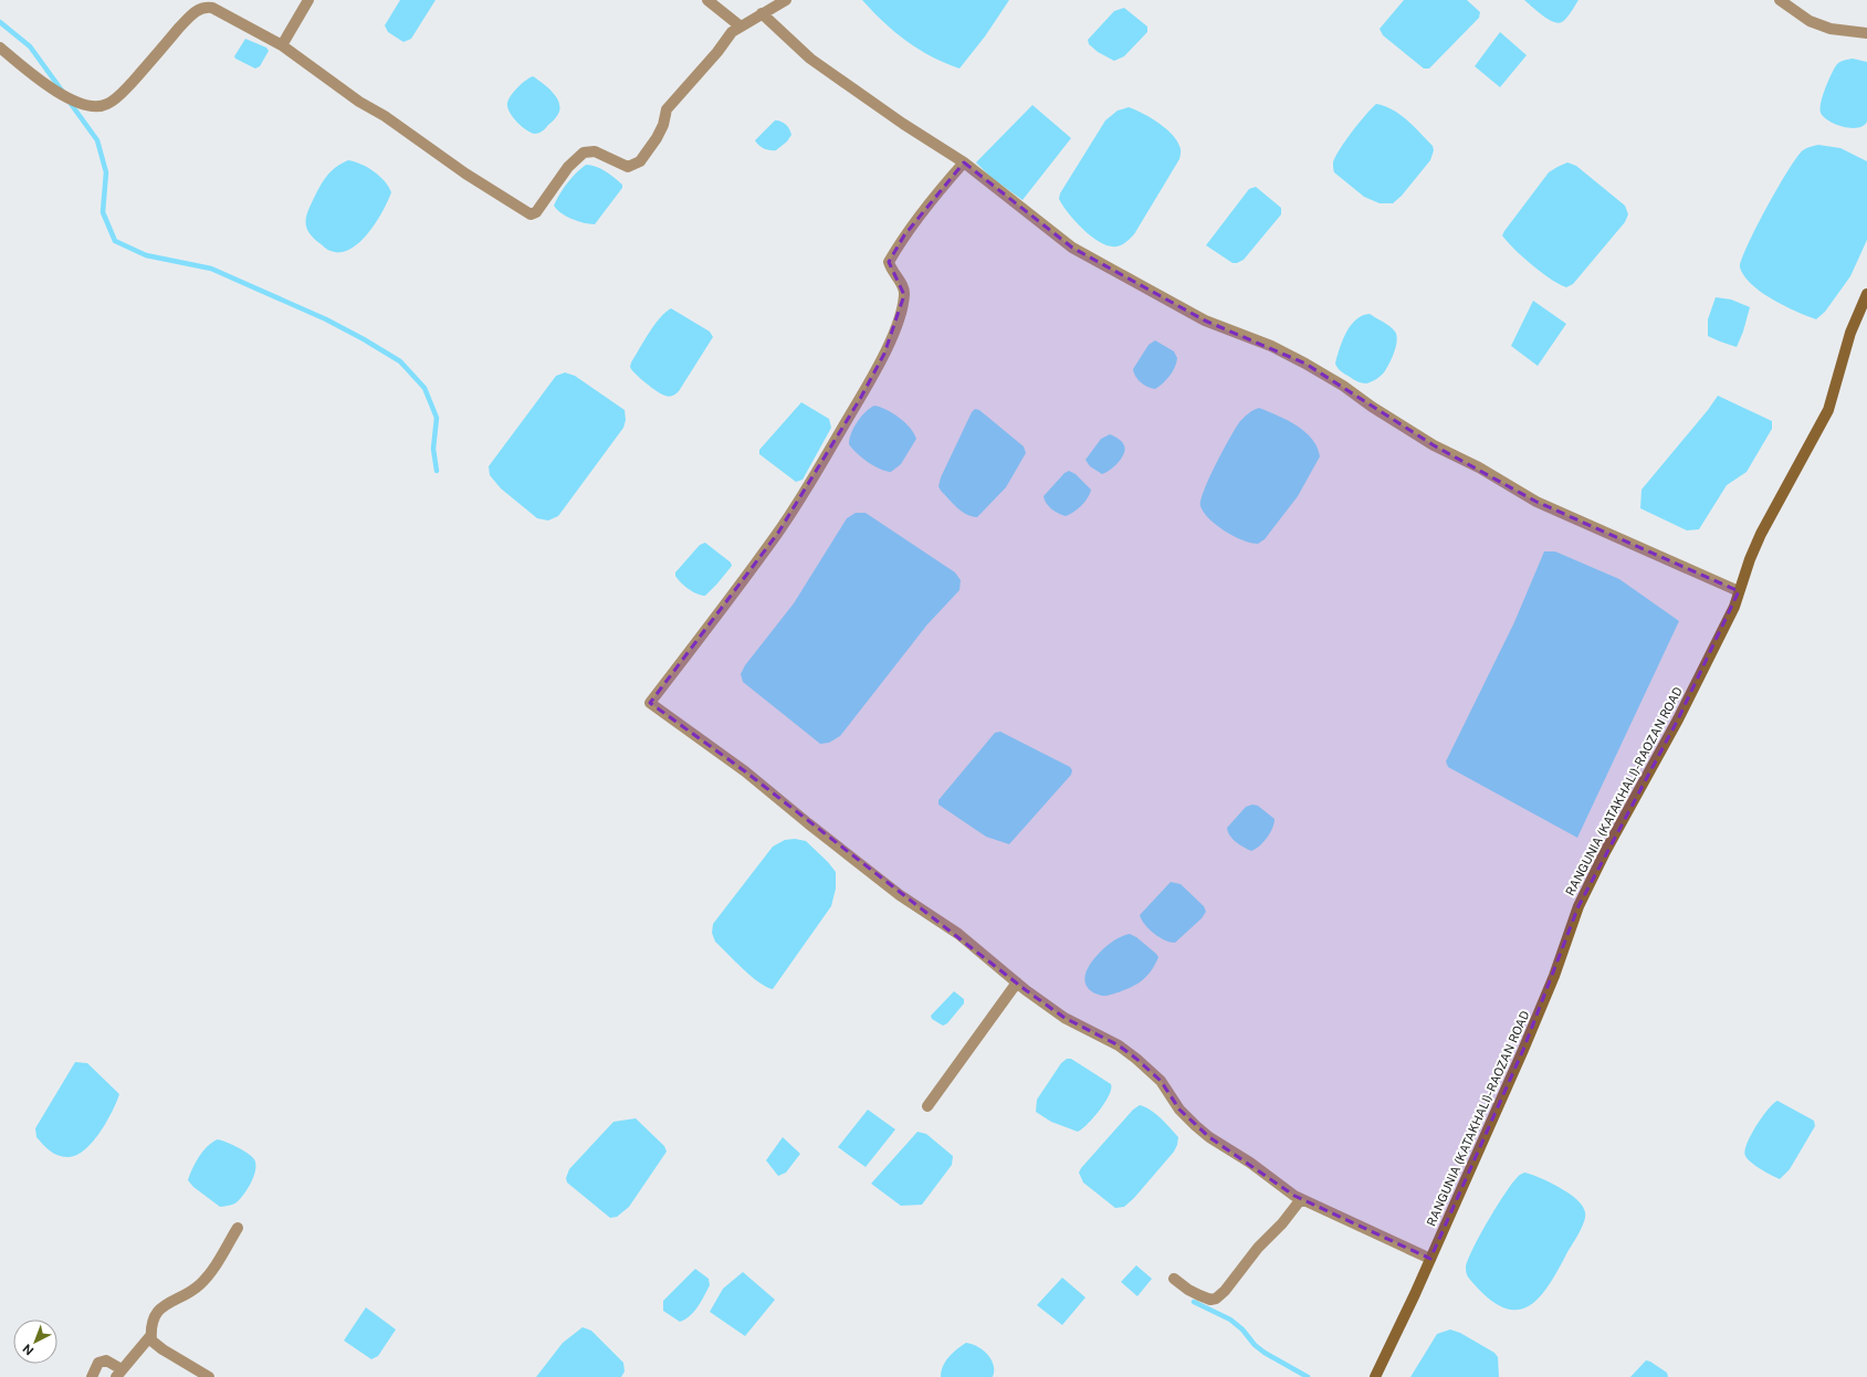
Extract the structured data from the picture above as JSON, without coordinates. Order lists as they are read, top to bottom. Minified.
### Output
{"streets":{"main road":["RANGUNIA (KATAKHALI)-RAOZAN ROAD"]},"north":"bottom left"}
